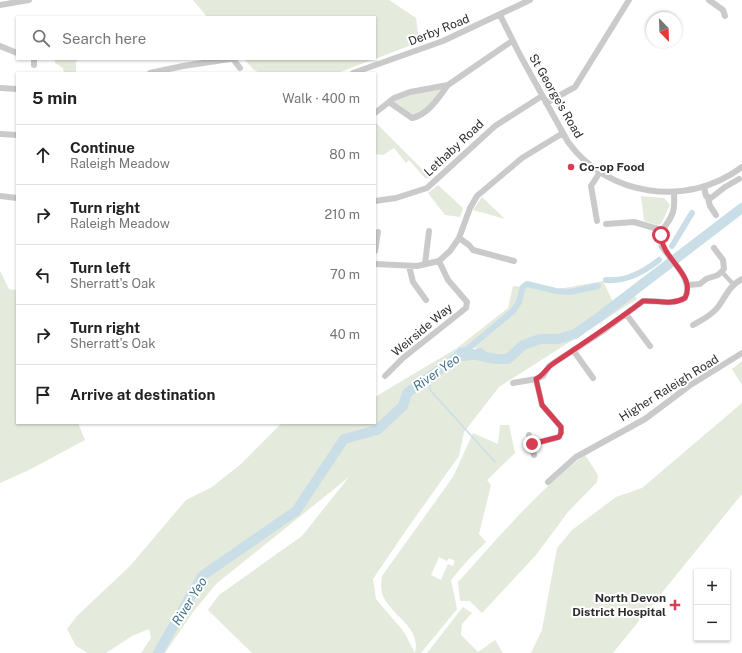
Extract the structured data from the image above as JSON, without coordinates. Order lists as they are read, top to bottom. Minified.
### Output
{"streets":{"street":["Derby Road","St George's Road","Lethaby Road","Weirside Way","Higher Raleigh Road"]},"crossings":[["Derby Road","St George's Road"],["St George's Road","Lethaby Road"]],"water":["River Yeo"],"places":{"other":["Co-op Food"],"health":["North Devon District Hospital"]},"north":"bottom right","page":{"search":"Search here","heading":["5 min","Walk · 400 m"],"list":[["Continue","Raleigh Meadow","80 m"],["Turn right","Raleigh Meadow","210 m"],["Turn left","Sherratt's Oak","70 m"],["Turn right","Sherratt's Oak","40 m"],"Arrive at destination"],"map_buttons":["+","−"]}}
